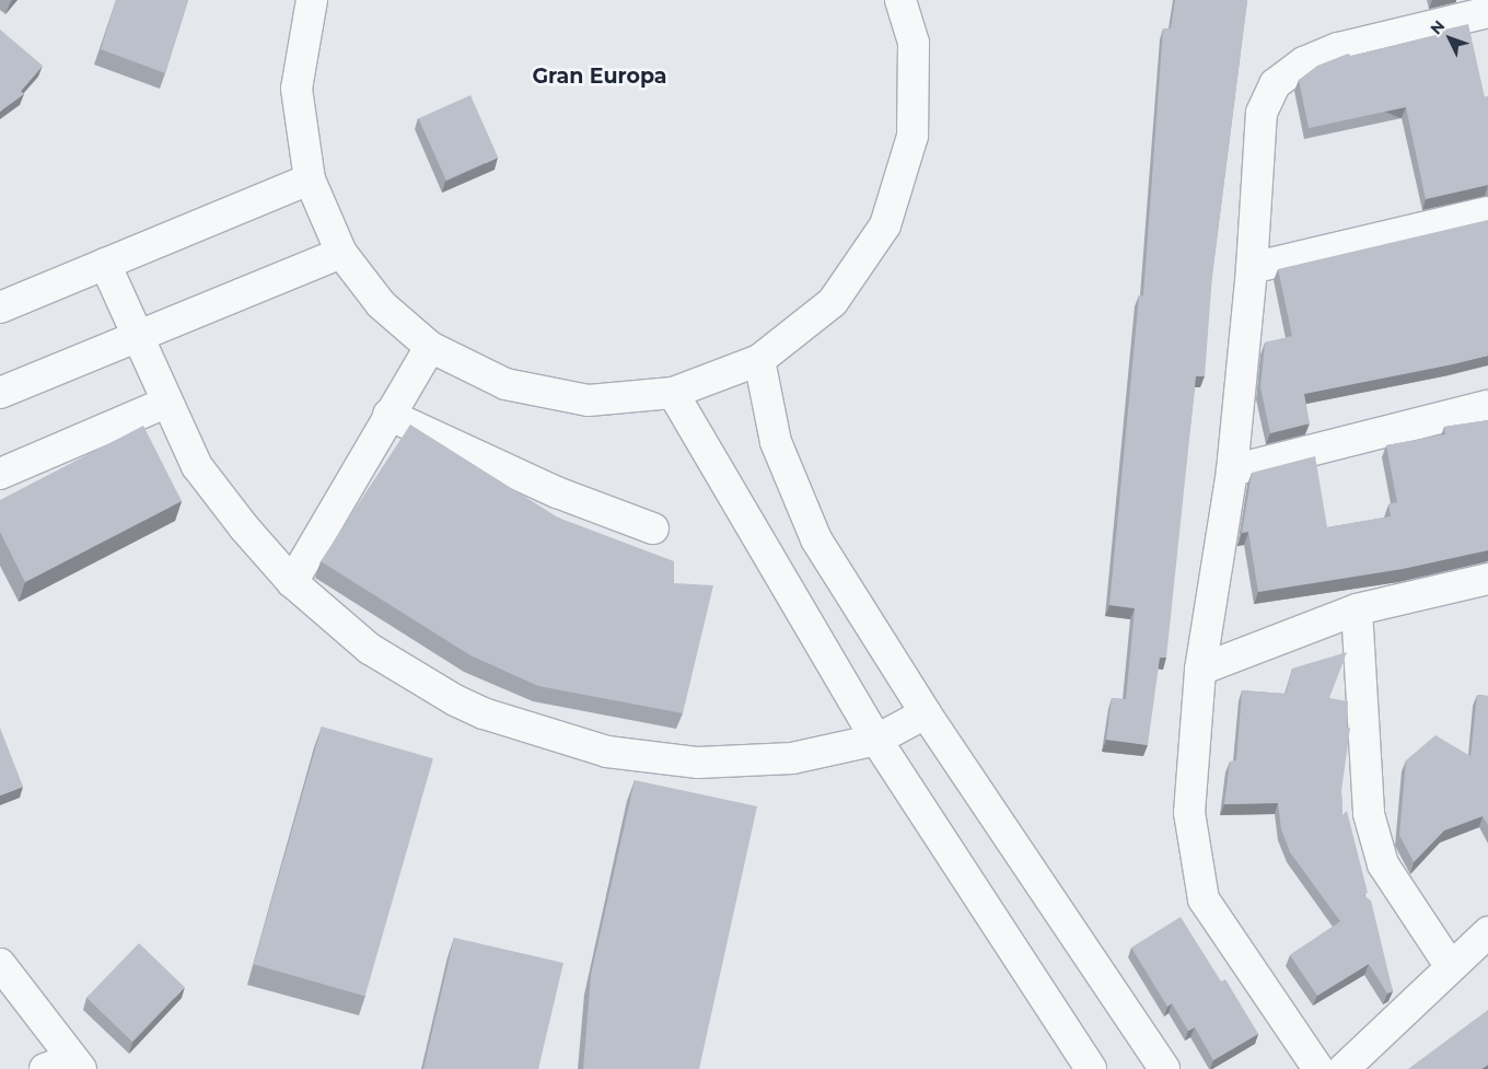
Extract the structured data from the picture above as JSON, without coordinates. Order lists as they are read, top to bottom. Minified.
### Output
{"districts":["Gran Europa"],"north":"top left"}
